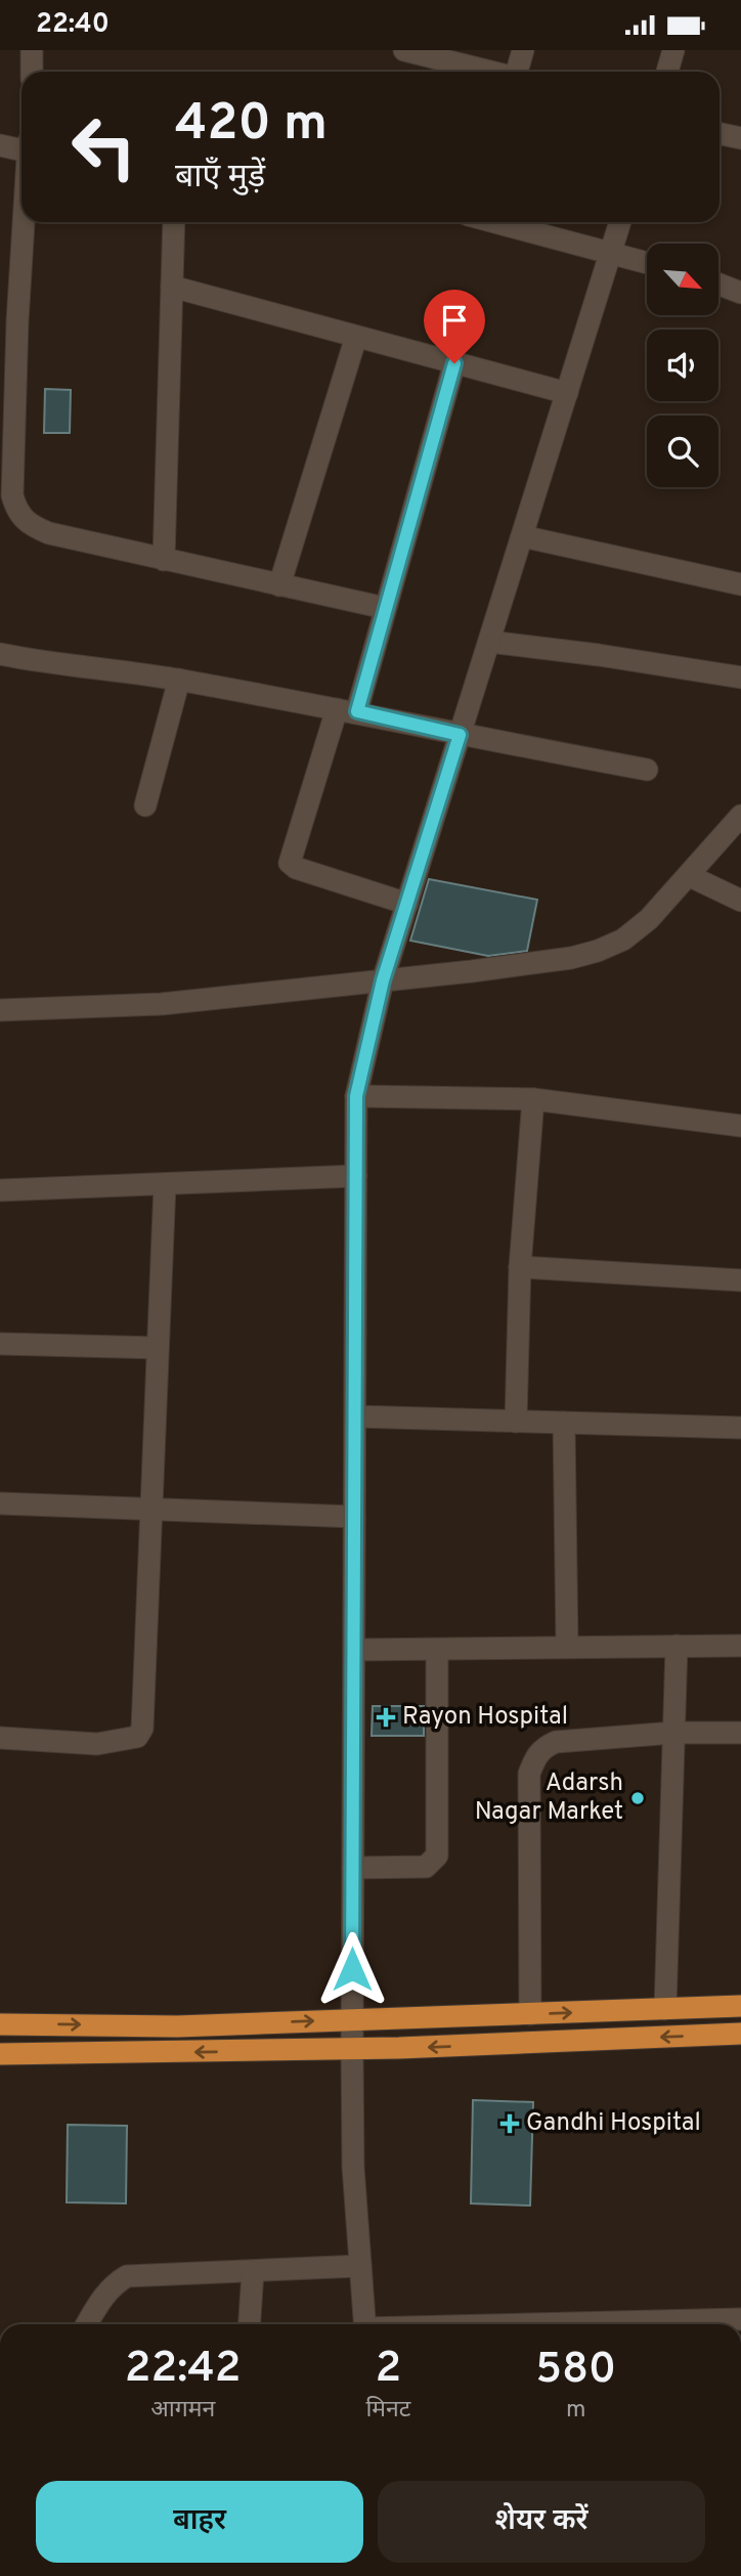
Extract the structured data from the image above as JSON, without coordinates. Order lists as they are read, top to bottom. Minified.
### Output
{"places":{"health":["Rayon Hospital","Gandhi Hospital"],"other":["Adarsh Nagar Market"]},"north":"bottom right","page":{"status":"22:40","turn":["420 m","बाएँ मुड़ें"],"eta":["22:42","आगमन","2","मिनट","580","m"],"buttons":["बाहर","शेयर करें"]}}
